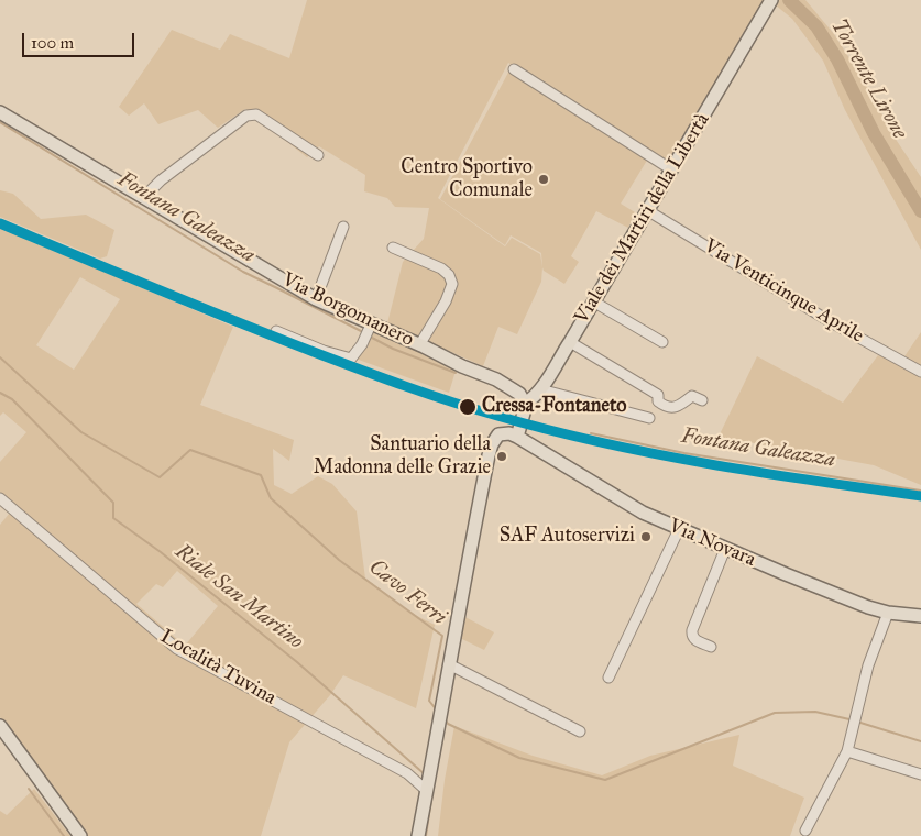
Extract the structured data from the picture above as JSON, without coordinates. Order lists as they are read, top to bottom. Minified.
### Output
{"streets":{"main road":["Viale dei Martiri della Libertà","Via Borgomanero","Via Novara"],"street":["Via Venticinque Aprile","Località Tuvina"]},"crossings":[["Viale dei Martiri della Libertà","Via Venticinque Aprile"],["Viale dei Martiri della Libertà","Via Borgomanero"]],"water":["Torrente Lirone","Fontana Galeazza","Cavo Ferri","Riale San Martino"],"places":["Centro Sportivo Comunale","Cressa-Fontaneto","Santuario della Madonna delle Grazie","SAF Autoservizi"],"scale_bar":"100 m"}
